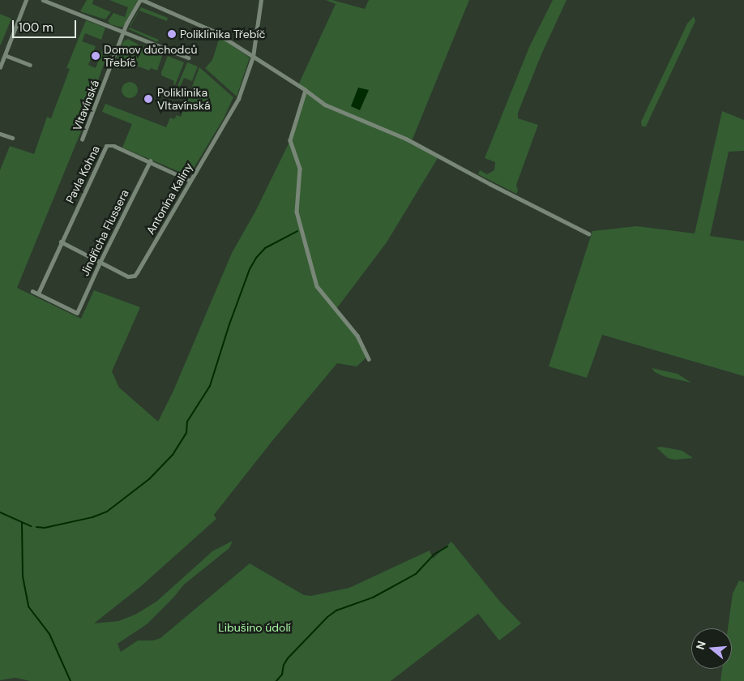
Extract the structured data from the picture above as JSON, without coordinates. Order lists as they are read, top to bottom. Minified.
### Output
{"streets":{"street":["Vltavínská","Pavla Kohna","Antonína Kaliny","Jindřicha Flussera"]},"crossings":[["Pavla Kohna","Antonína Kaliny"],["Pavla Kohna","Jindřicha Flussera"],["Antonína Kaliny","Jindřicha Flussera"]],"parks":["Libušino údolí"],"places":["Poliklinika Třebíč","Domov důchodců Třebíč","Poliklinika Vltavínská"],"scale_bar":"100 m","north":"left"}
